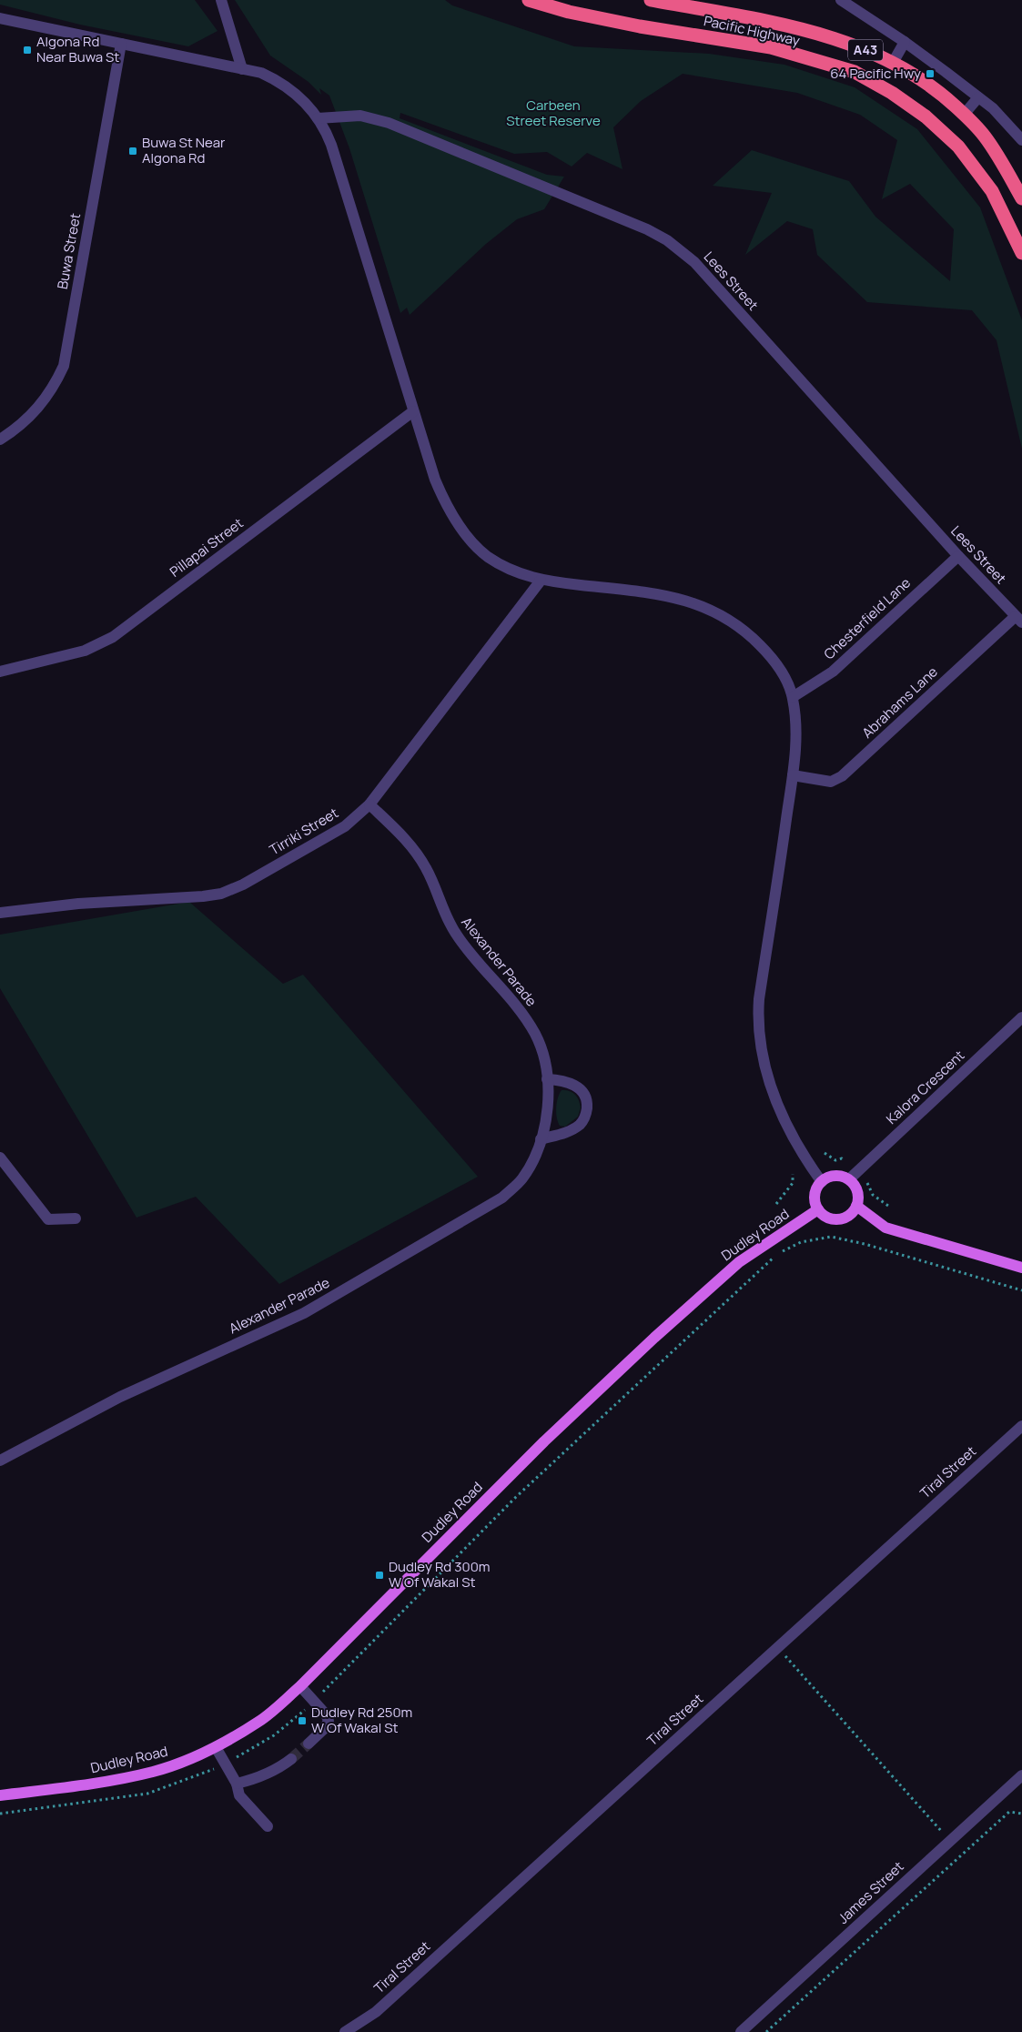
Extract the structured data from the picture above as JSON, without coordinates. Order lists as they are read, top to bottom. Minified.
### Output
{"streets":{"highway":["Pacific Highway","A43"],"main road":["Dudley Road"],"street":["Buwa Street","Lees Street","Pillapai Street","Chesterfield Lane","Abrahams Lane","Tirriki Street","Alexander Parade","Kalora Crescent","Tiral Street","James Street"]},"crossings":[["Lees Street","Chesterfield Lane"],["Lees Street","Abrahams Lane"],["Tirriki Street","Alexander Parade"],["Kalora Crescent","Dudley Road"]],"parks":["Carbeen Street Reserve"],"places":{"transit":["Algona Rd Near Buwa St","64 Pacific Hwy","Buwa St Near Algona Rd","Dudley Rd 300m W Of Wakal St","Dudley Rd 250m W Of Wakal St"]}}
